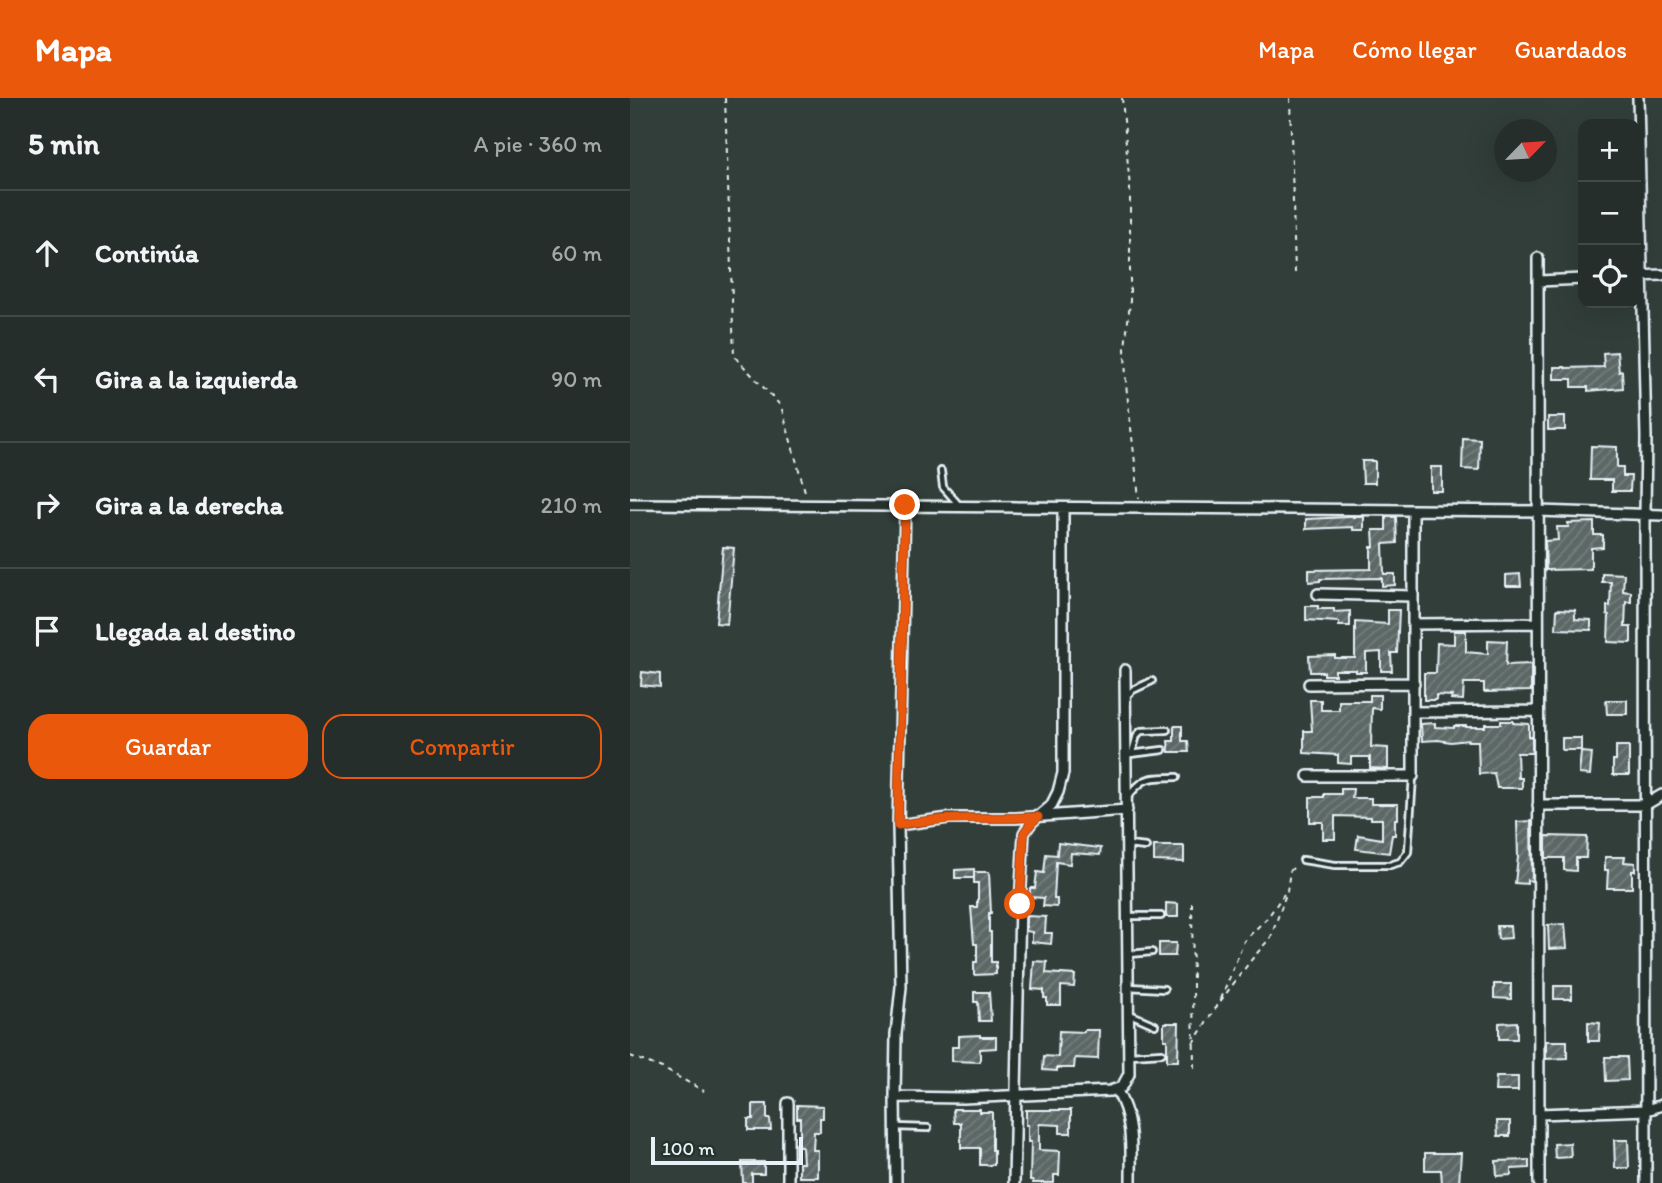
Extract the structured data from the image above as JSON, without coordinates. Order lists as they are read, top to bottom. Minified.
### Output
{"scale_bar":"100 m","north":"top right","page":{"header":"Mapa","nav":["Mapa","Cómo llegar","Guardados"],"heading":["5 min","A pie · 360 m"],"map_buttons":["+","−"],"list":[["Continúa","60 m"],["Gira a la izquierda","90 m"],["Gira a la derecha","210 m"],"Llegada al destino"],"buttons":["Guardar","Compartir"],"scale":"100 m"}}
